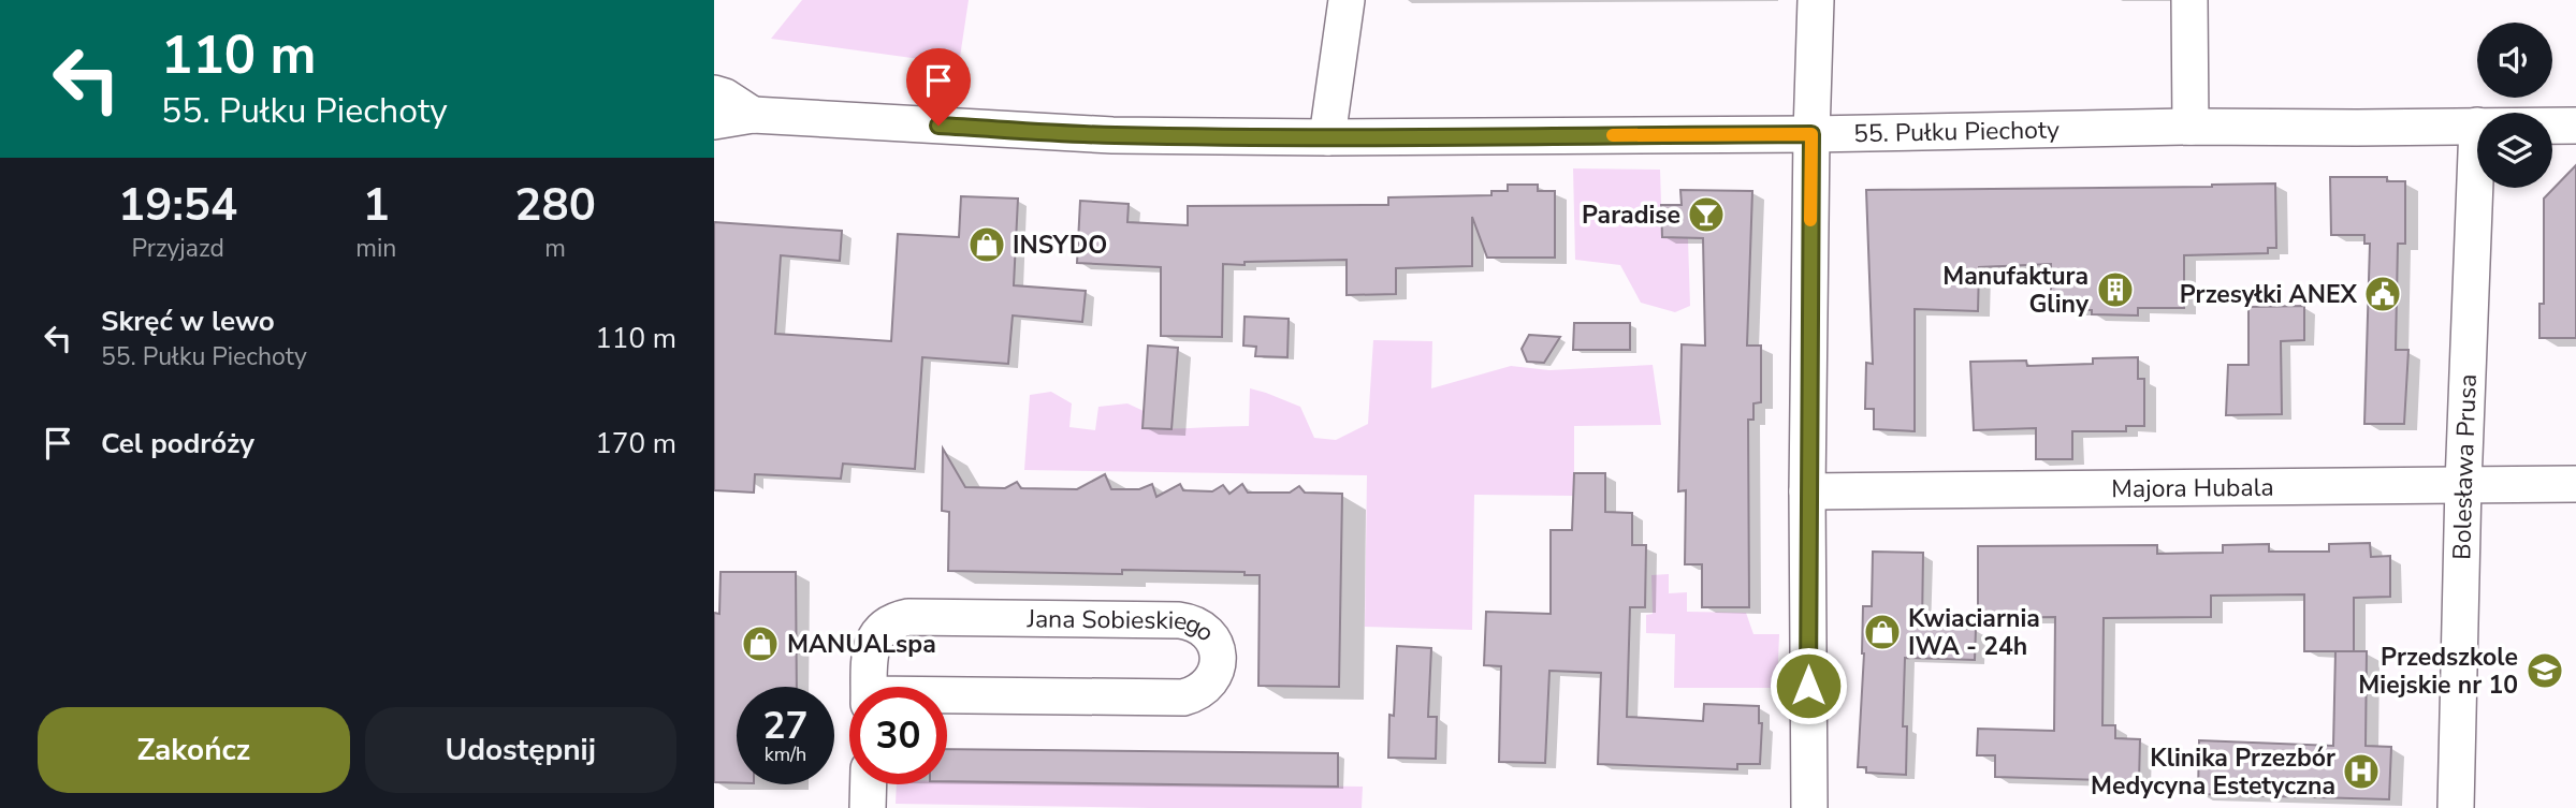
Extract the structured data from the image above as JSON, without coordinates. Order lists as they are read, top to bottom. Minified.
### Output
{"streets":{"street":["55. Pułku Piechoty","Bolesława Prusa","Majora Hubala","Jana Sobieskiego"]},"crossings":[["55. Pułku Piechoty","Bolesława Prusa"],["Bolesława Prusa","Majora Hubala"]],"places":{"bar":["Paradise"],"shop":["INSYDO","Kwiaciarnia IWA - 24h","MANUALspa"],"building":["Manufaktura Gliny"],"public building":["Przesyłki ANEX"],"school or university":["Przedszkole Miejskie nr 10"],"hospital":["Klinika Przezbór Medycyna Estetyczna"]},"page":{"turn":["110 m","55. Pułku Piechoty"],"eta":["19:54","Przyjazd","1","min","280","m"],"list":[{"name":"Skręć w lewo","note":"55. Pułku Piechoty","value":"110 m"},{"name":"Cel podróży","value":"170 m"}],"speed":"27 km/h","limit":"30","buttons":["Zakończ","Udostępnij"]}}
